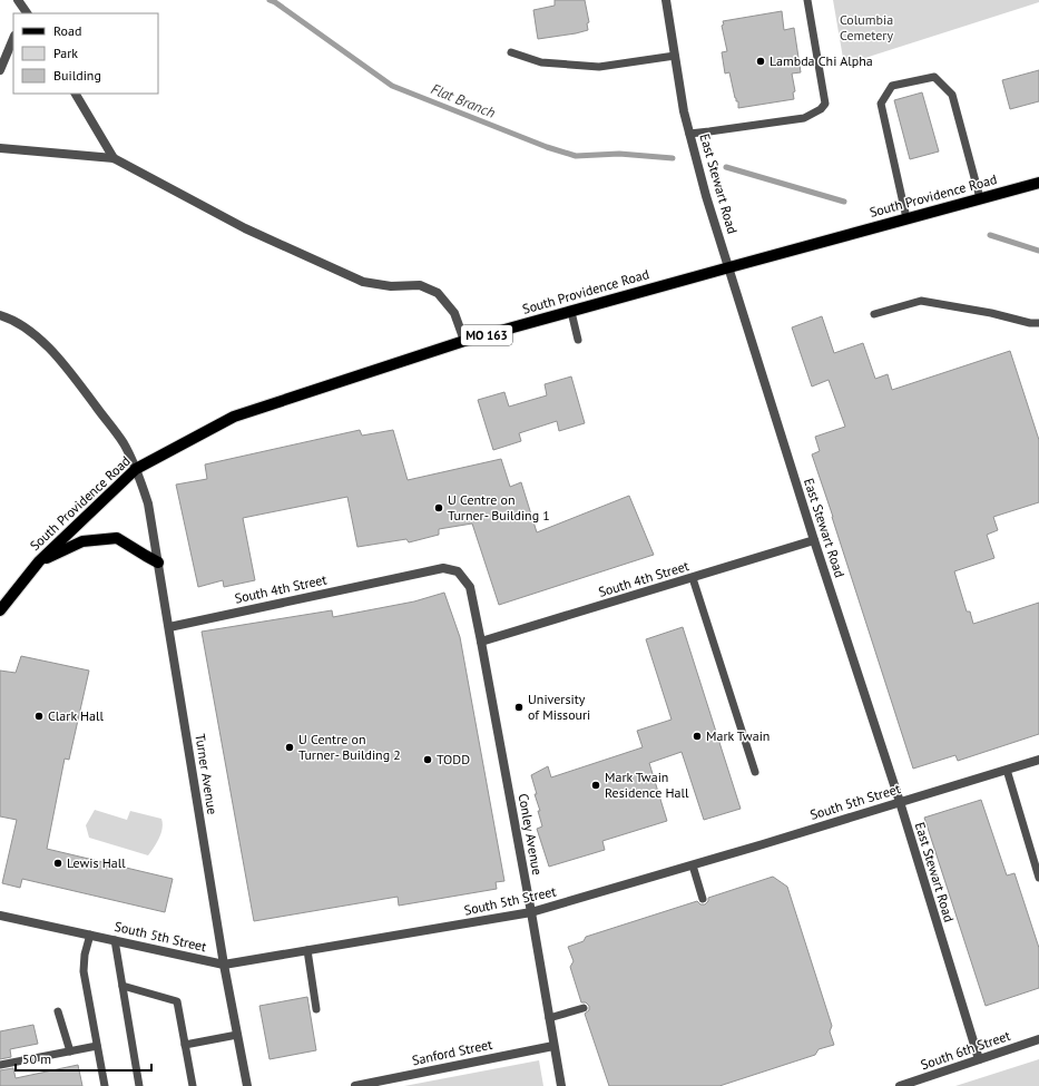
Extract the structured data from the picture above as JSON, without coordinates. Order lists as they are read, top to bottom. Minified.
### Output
{"streets":{"main road":["South Providence Road","MO 163"],"street":["East Stewart Road","South 4th Street","Turner Avenue","South 5th Street","Conley Avenue","South 6th Street","Sanford Street"]},"crossings":[["East Stewart Road","South Providence Road"],["East Stewart Road","South 4th Street"],["East Stewart Road","South 5th Street"],["East Stewart Road","South 6th Street"],["South Providence Road","Turner Avenue"],["South 4th Street","Turner Avenue"],["South 4th Street","Conley Avenue"],["Turner Avenue","South 5th Street"],["South 5th Street","Conley Avenue"],["Conley Avenue","Sanford Street"]],"water":["Flat Branch"],"parks":["Columbia Cemetery"],"places":["Lambda Chi Alpha","U Centre on Turner- Building 1","University of Missouri","Clark Hall","Mark Twain","U Centre on Turner- Building 2","TODD","Mark Twain Residence Hall","Lewis Hall"],"legend":["Road","Park","Building"],"scale_bar":"50 m"}
